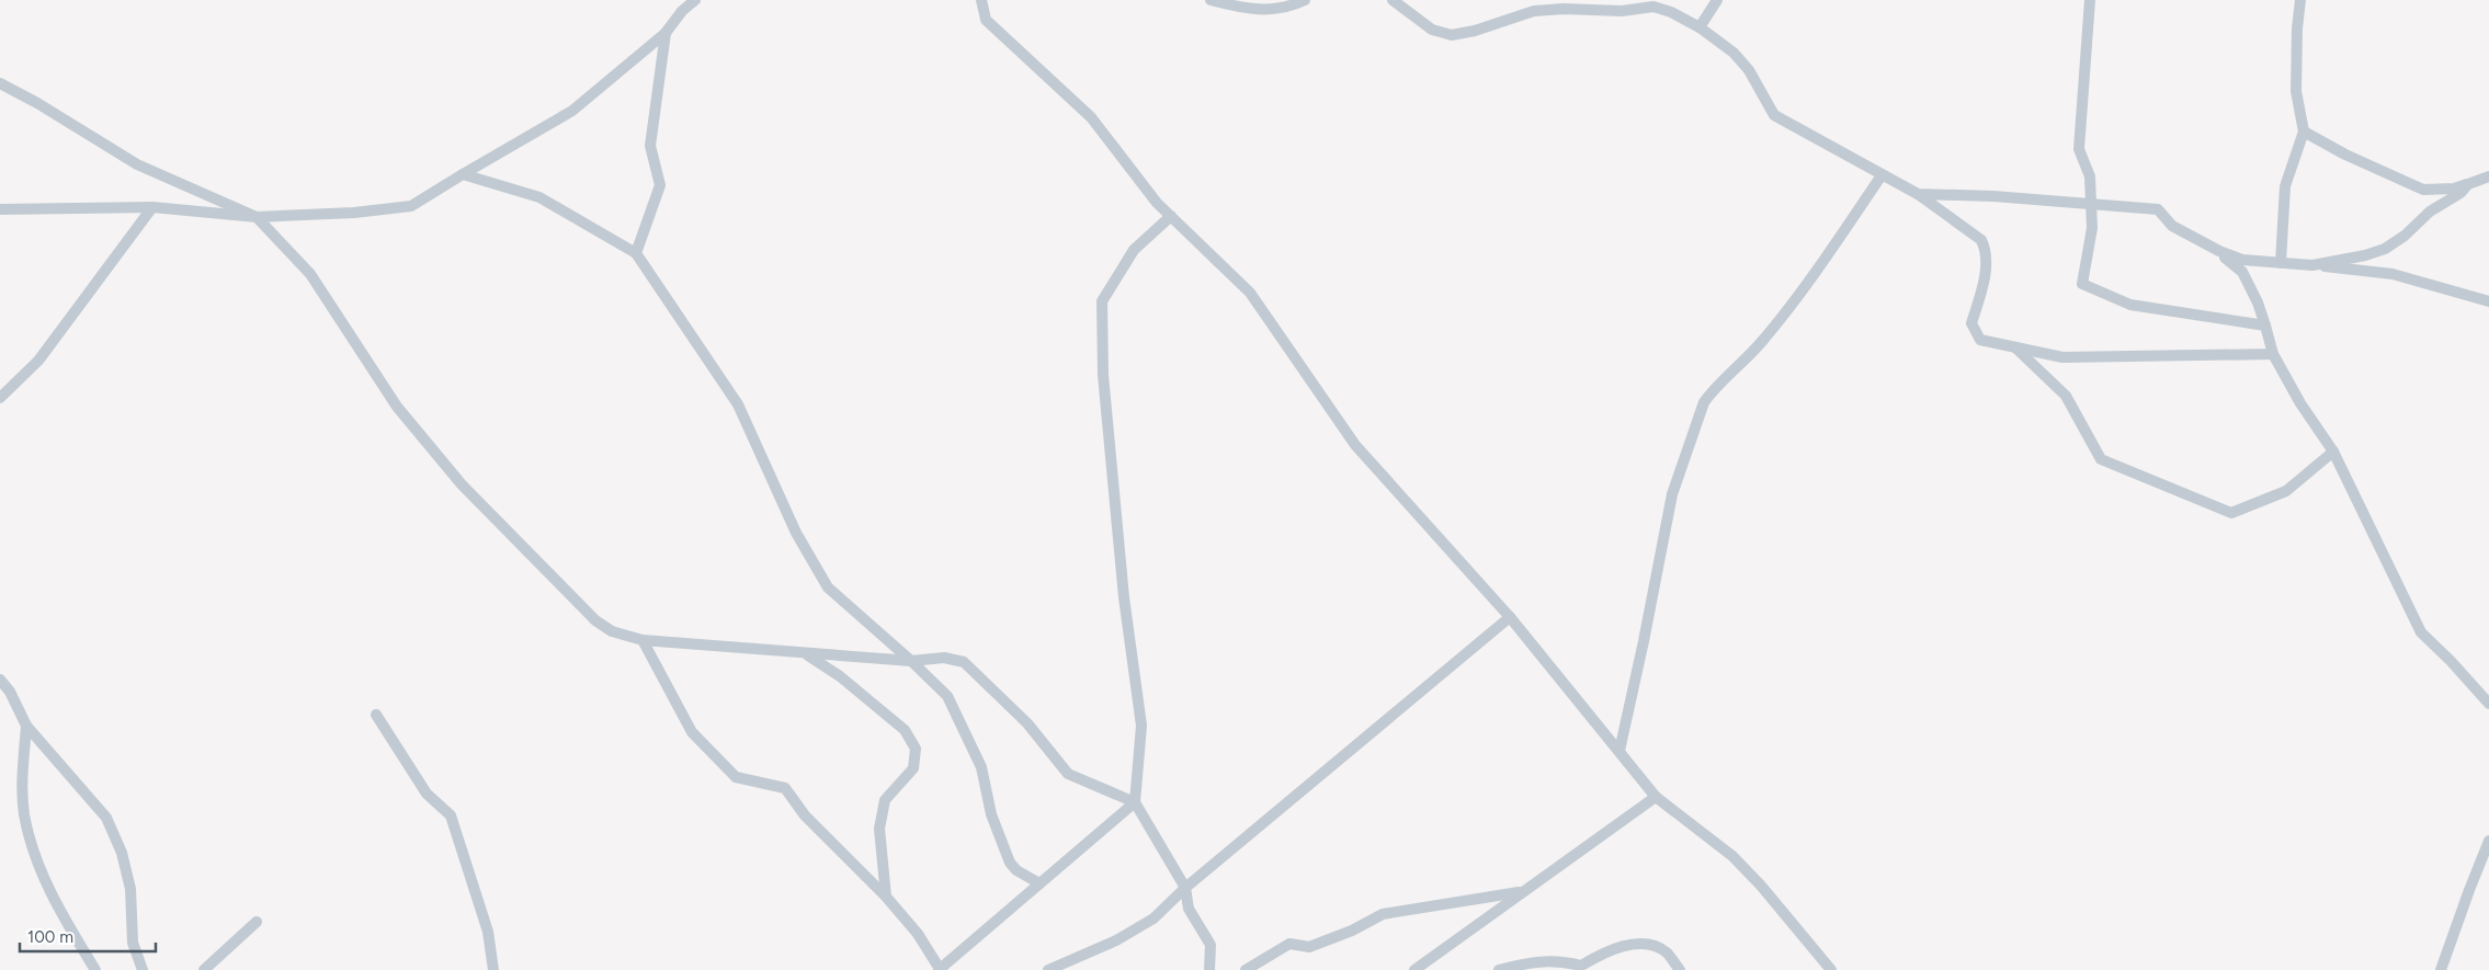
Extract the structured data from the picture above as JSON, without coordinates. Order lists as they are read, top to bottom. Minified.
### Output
{"scale_bar":"100 m"}
